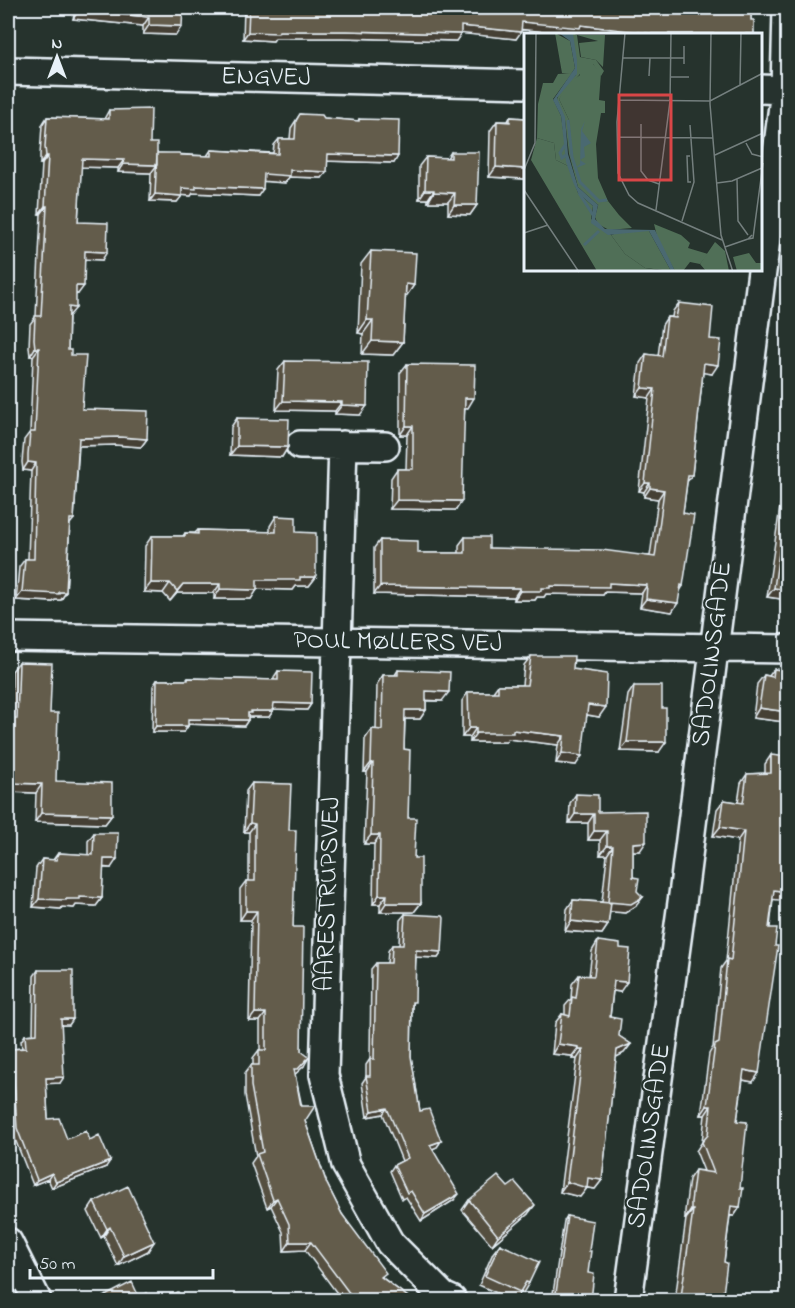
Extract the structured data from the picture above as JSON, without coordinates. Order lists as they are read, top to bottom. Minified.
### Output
{"streets":{"street":["ENGVEJ","POUL MØLLERS VEJ","SADOLINSGADE","AARESTRUPSVEJ"]},"crossings":[["POUL MØLLERS VEJ","SADOLINSGADE"],["POUL MØLLERS VEJ","AARESTRUPSVEJ"]],"scale_bar":"50 m","north":"top"}
